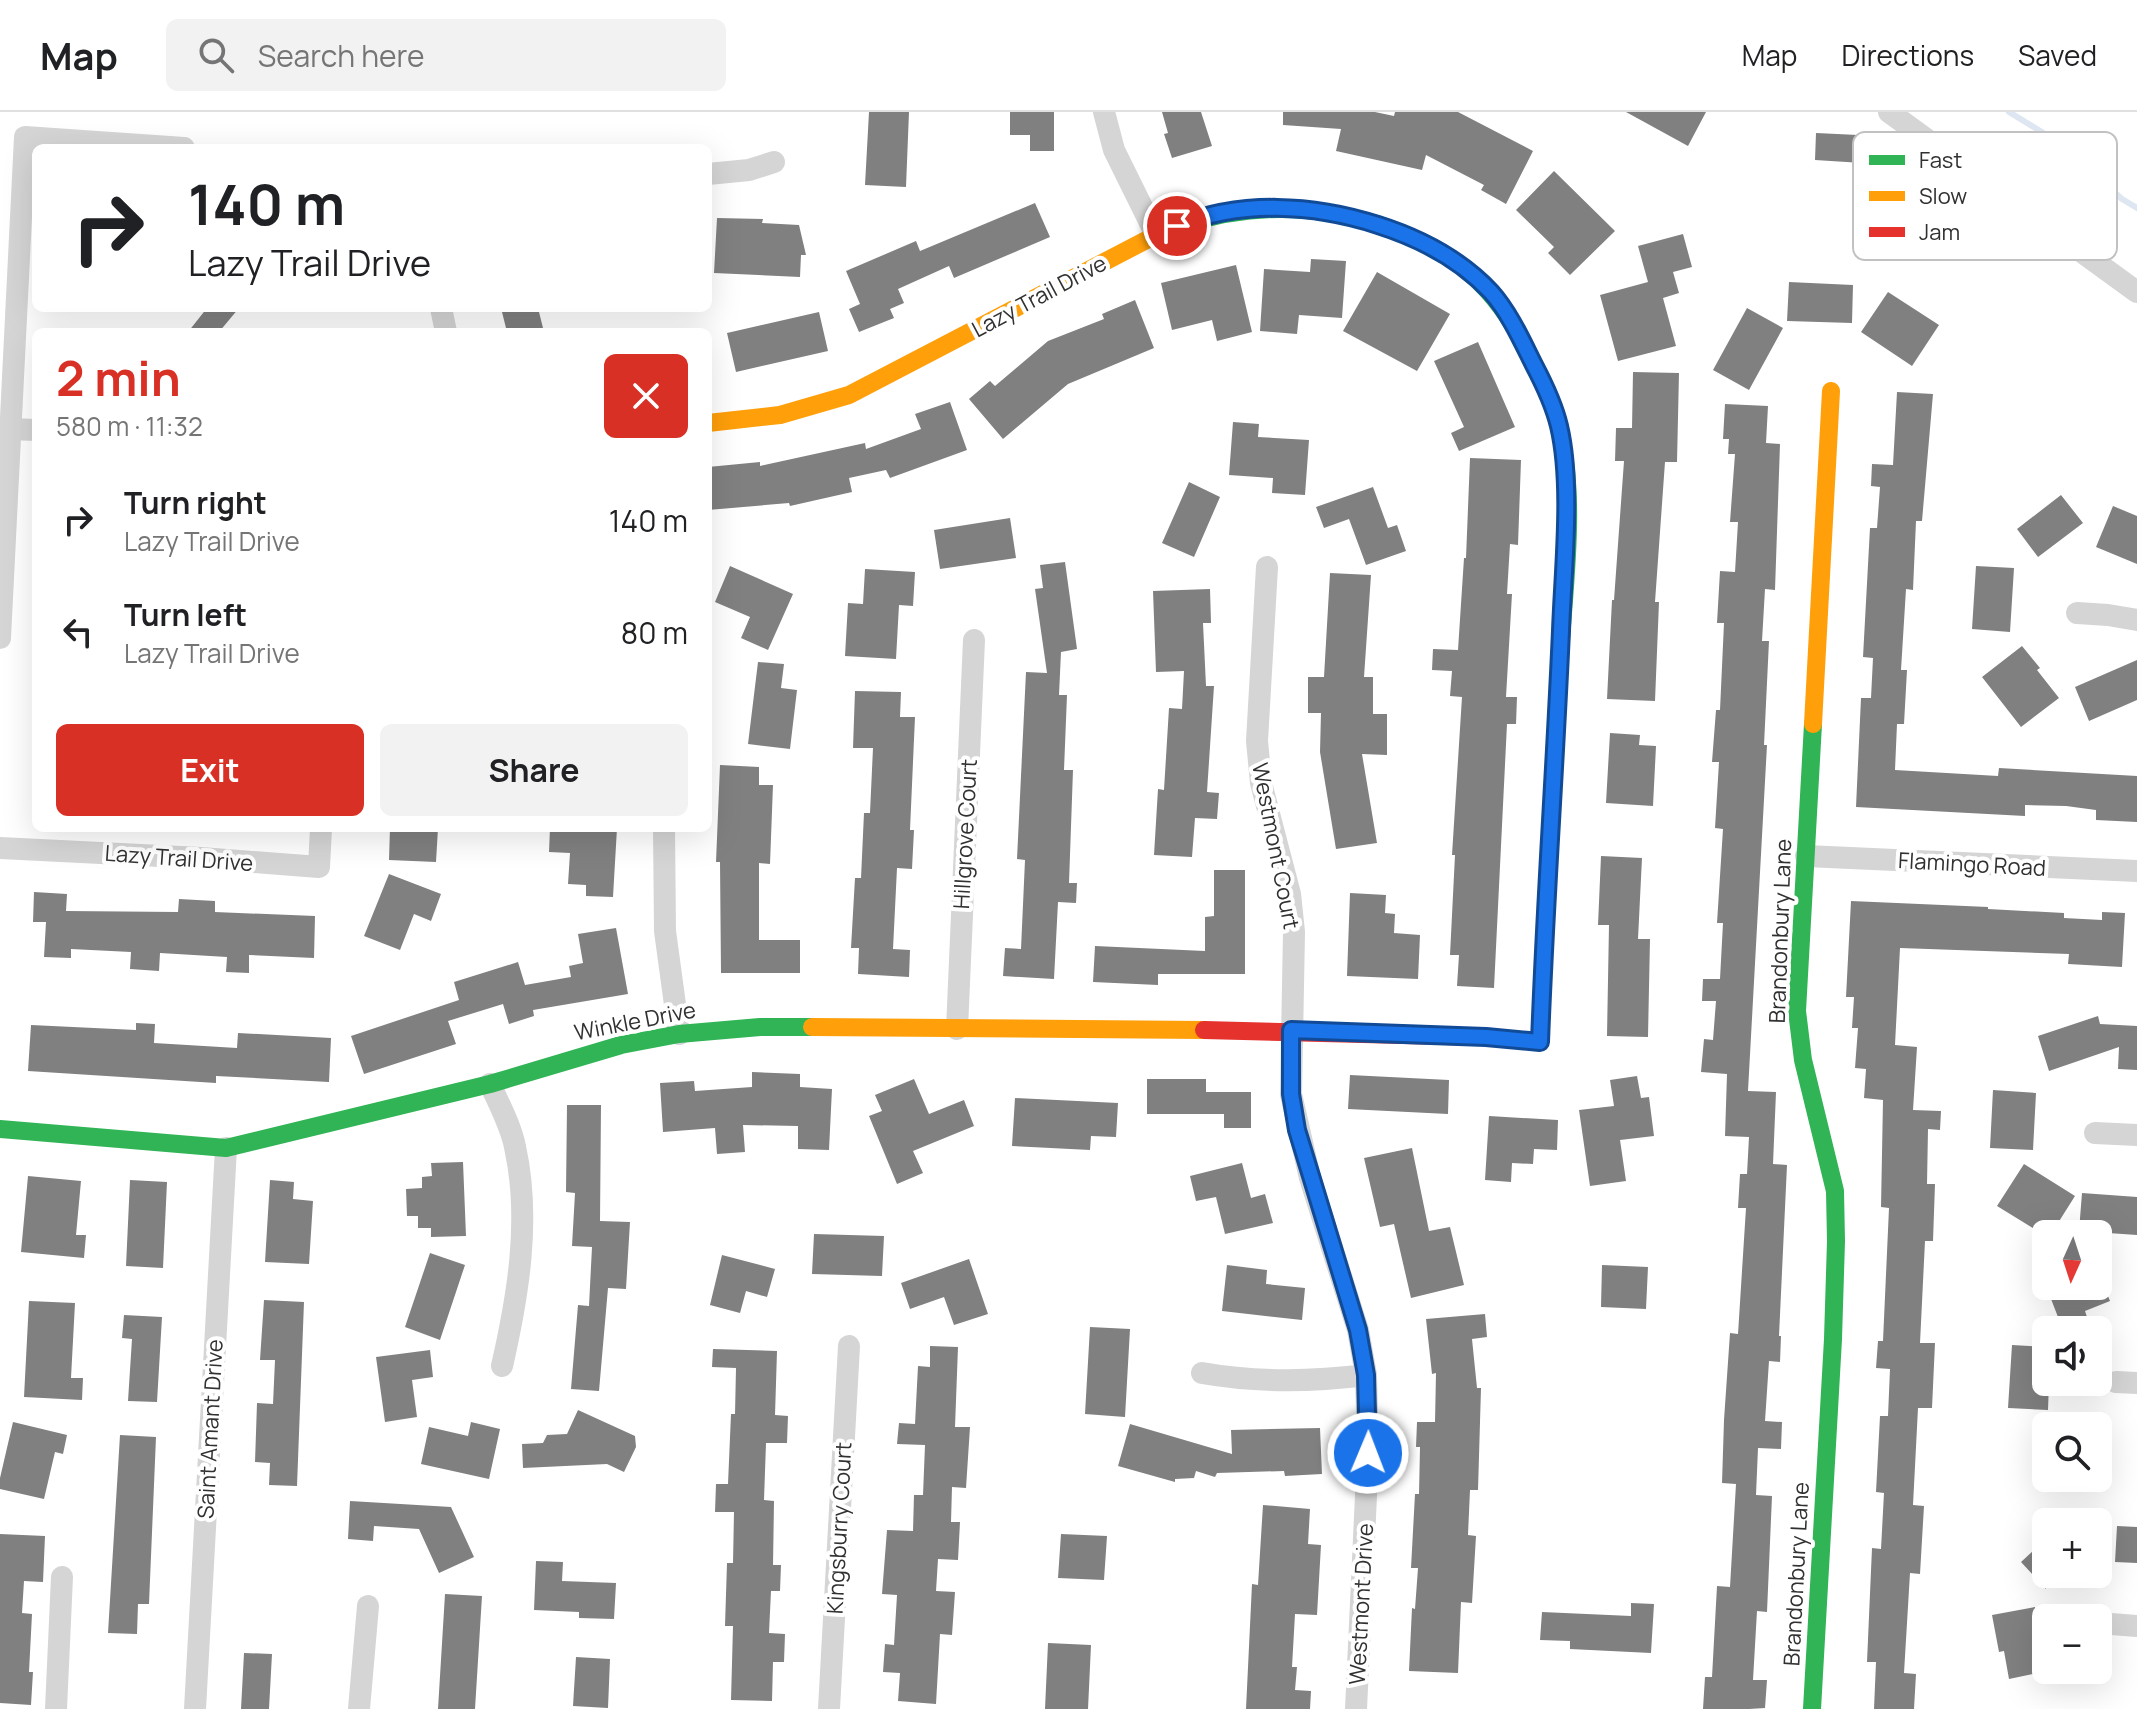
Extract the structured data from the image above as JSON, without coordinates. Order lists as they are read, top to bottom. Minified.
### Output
{"streets":{"street":["Lazy Trail Drive","Hillgrove Court","Westmont Court","Flamingo Road","Brandonbury Lane","Winkle Drive","Saint Amant Drive","Kingsburry Court","Westmont Drive"]},"crossings":[["Lazy Trail Drive","Westmont Court"],["Lazy Trail Drive","Winkle Drive"],["Lazy Trail Drive","Westmont Drive"],["Hillgrove Court","Winkle Drive"],["Westmont Court","Winkle Drive"],["Westmont Court","Westmont Drive"],["Flamingo Road","Brandonbury Lane"],["Winkle Drive","Saint Amant Drive"],["Winkle Drive","Westmont Drive"]],"legend":["Fast","Slow","Jam"],"north":"bottom","page":{"header":"Map","search":"Search here","nav":["Map","Directions","Saved"],"turn":["140 m","Lazy Trail Drive"],"heading":["2 min","580 m · 11:32"],"list":[{"name":"Turn right","note":"Lazy Trail Drive","value":"140 m"},{"name":"Turn left","note":"Lazy Trail Drive","value":"80 m"}],"buttons":["Exit","Share"],"map_buttons":["+","−"]}}
